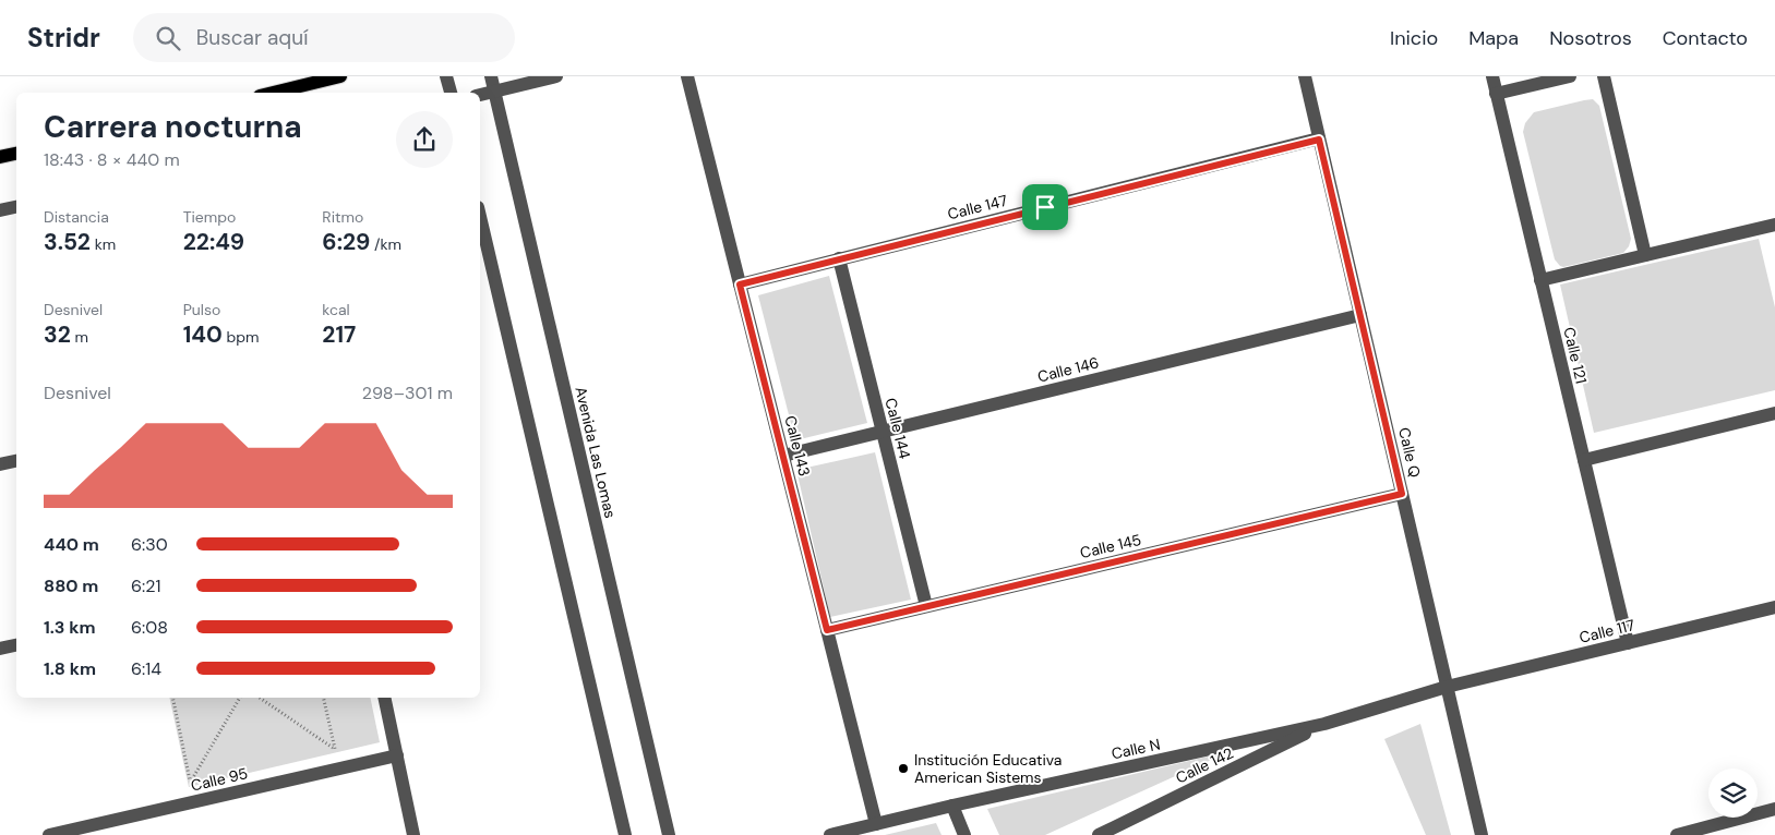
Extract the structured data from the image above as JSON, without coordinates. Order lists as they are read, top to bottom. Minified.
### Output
{"streets":{"street":["Calle 147","Calle 121","Calle 146","Calle 144","Calle 143","Avenida Las Lomas","Calle Q","Calle 145","Calle 117","Calle N","Calle 142","Calle 95"]},"crossings":[["Calle 147","Calle 144"],["Calle 147","Calle 143"],["Calle 147","Calle Q"],["Calle 121","Calle 117"],["Calle 146","Calle 144"],["Calle 146","Calle 143"],["Calle 146","Calle Q"],["Calle 144","Calle 145"],["Calle 143","Calle 145"],["Calle 143","Calle N"],["Calle Q","Calle 145"],["Calle Q","Calle 117"],["Calle Q","Calle N"],["Calle 117","Calle N"],["Calle N","Calle 142"]],"places":["Institución Educativa American Sistems"],"page":{"header":"Stridr","search":"Buscar aquí","nav":["Inicio","Mapa","Nosotros","Contacto"],"heading":["Carrera nocturna","18:43 · 8 × 440 m"],"stats":[["Distancia","3.52 km"],["Tiempo","22:49"],["Ritmo","6:29 /km"],["Desnivel","32 m"],["Pulso","140 bpm"],["kcal","217"]],"chart":["Desnivel","298–301 m"],"list":[{"name":"440 m","note":"6:30"},{"name":"880 m","note":"6:21"},{"name":"1.3 km","note":"6:08"},{"name":"1.8 km","note":"6:14"}]}}
